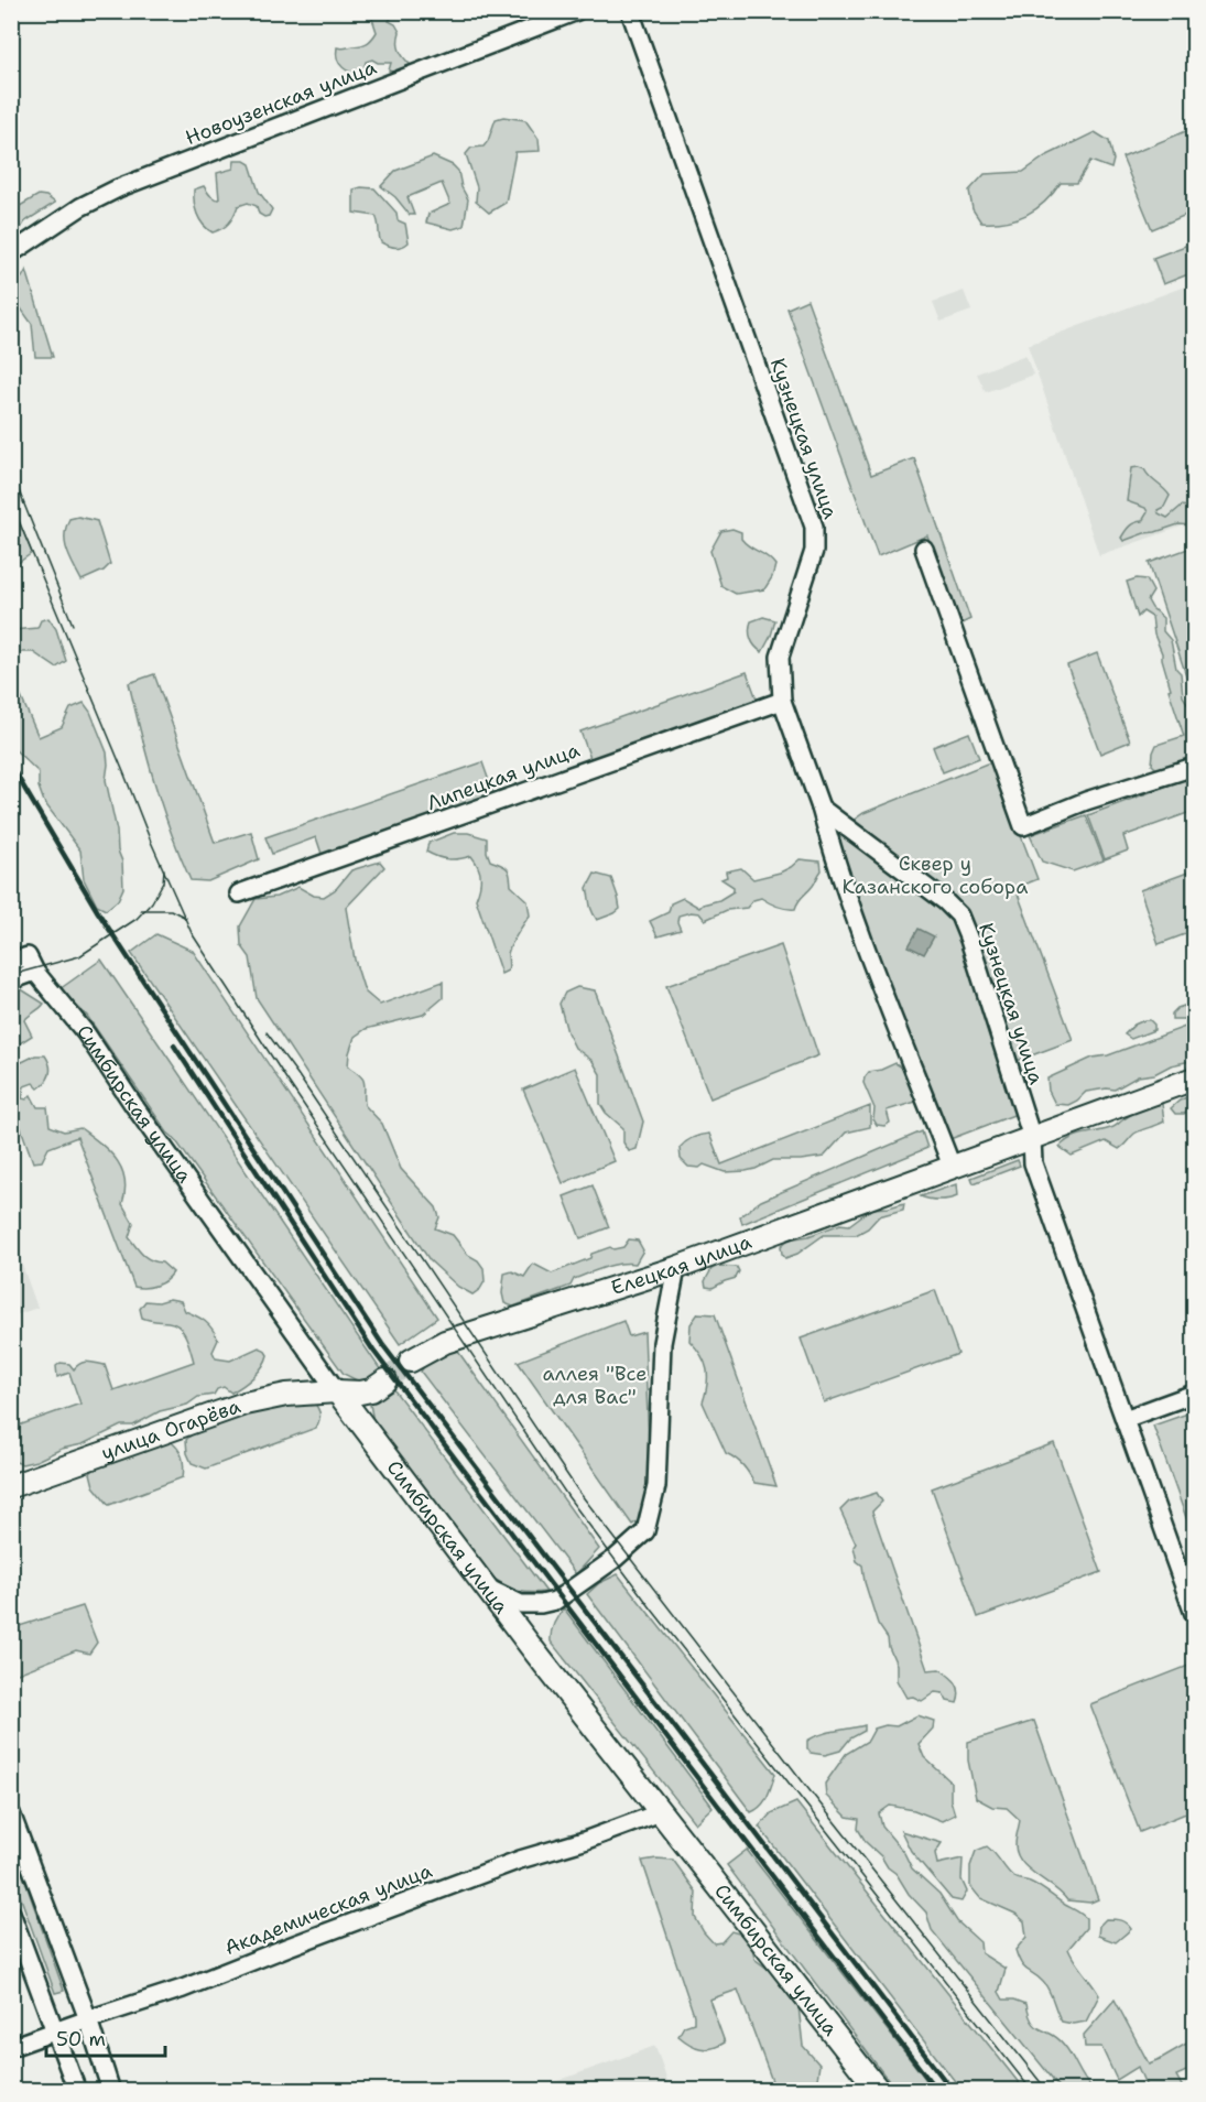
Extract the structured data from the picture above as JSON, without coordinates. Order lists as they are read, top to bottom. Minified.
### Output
{"streets":{"main road":["Симбирская улица","Елецкая улица","улица Огарёва"],"street":["Новоузенская улица","Кузнецкая улица","Липецкая улица","Академическая улица"]},"crossings":[["Кузнецкая улица","Липецкая улица"],["Кузнецкая улица","Елецкая улица"],["Симбирская улица","улица Огарёва"],["Симбирская улица","Академическая улица"]],"parks":["Сквер у Казанского собора","аллея \"Все для Вас\""],"scale_bar":"50 m"}
